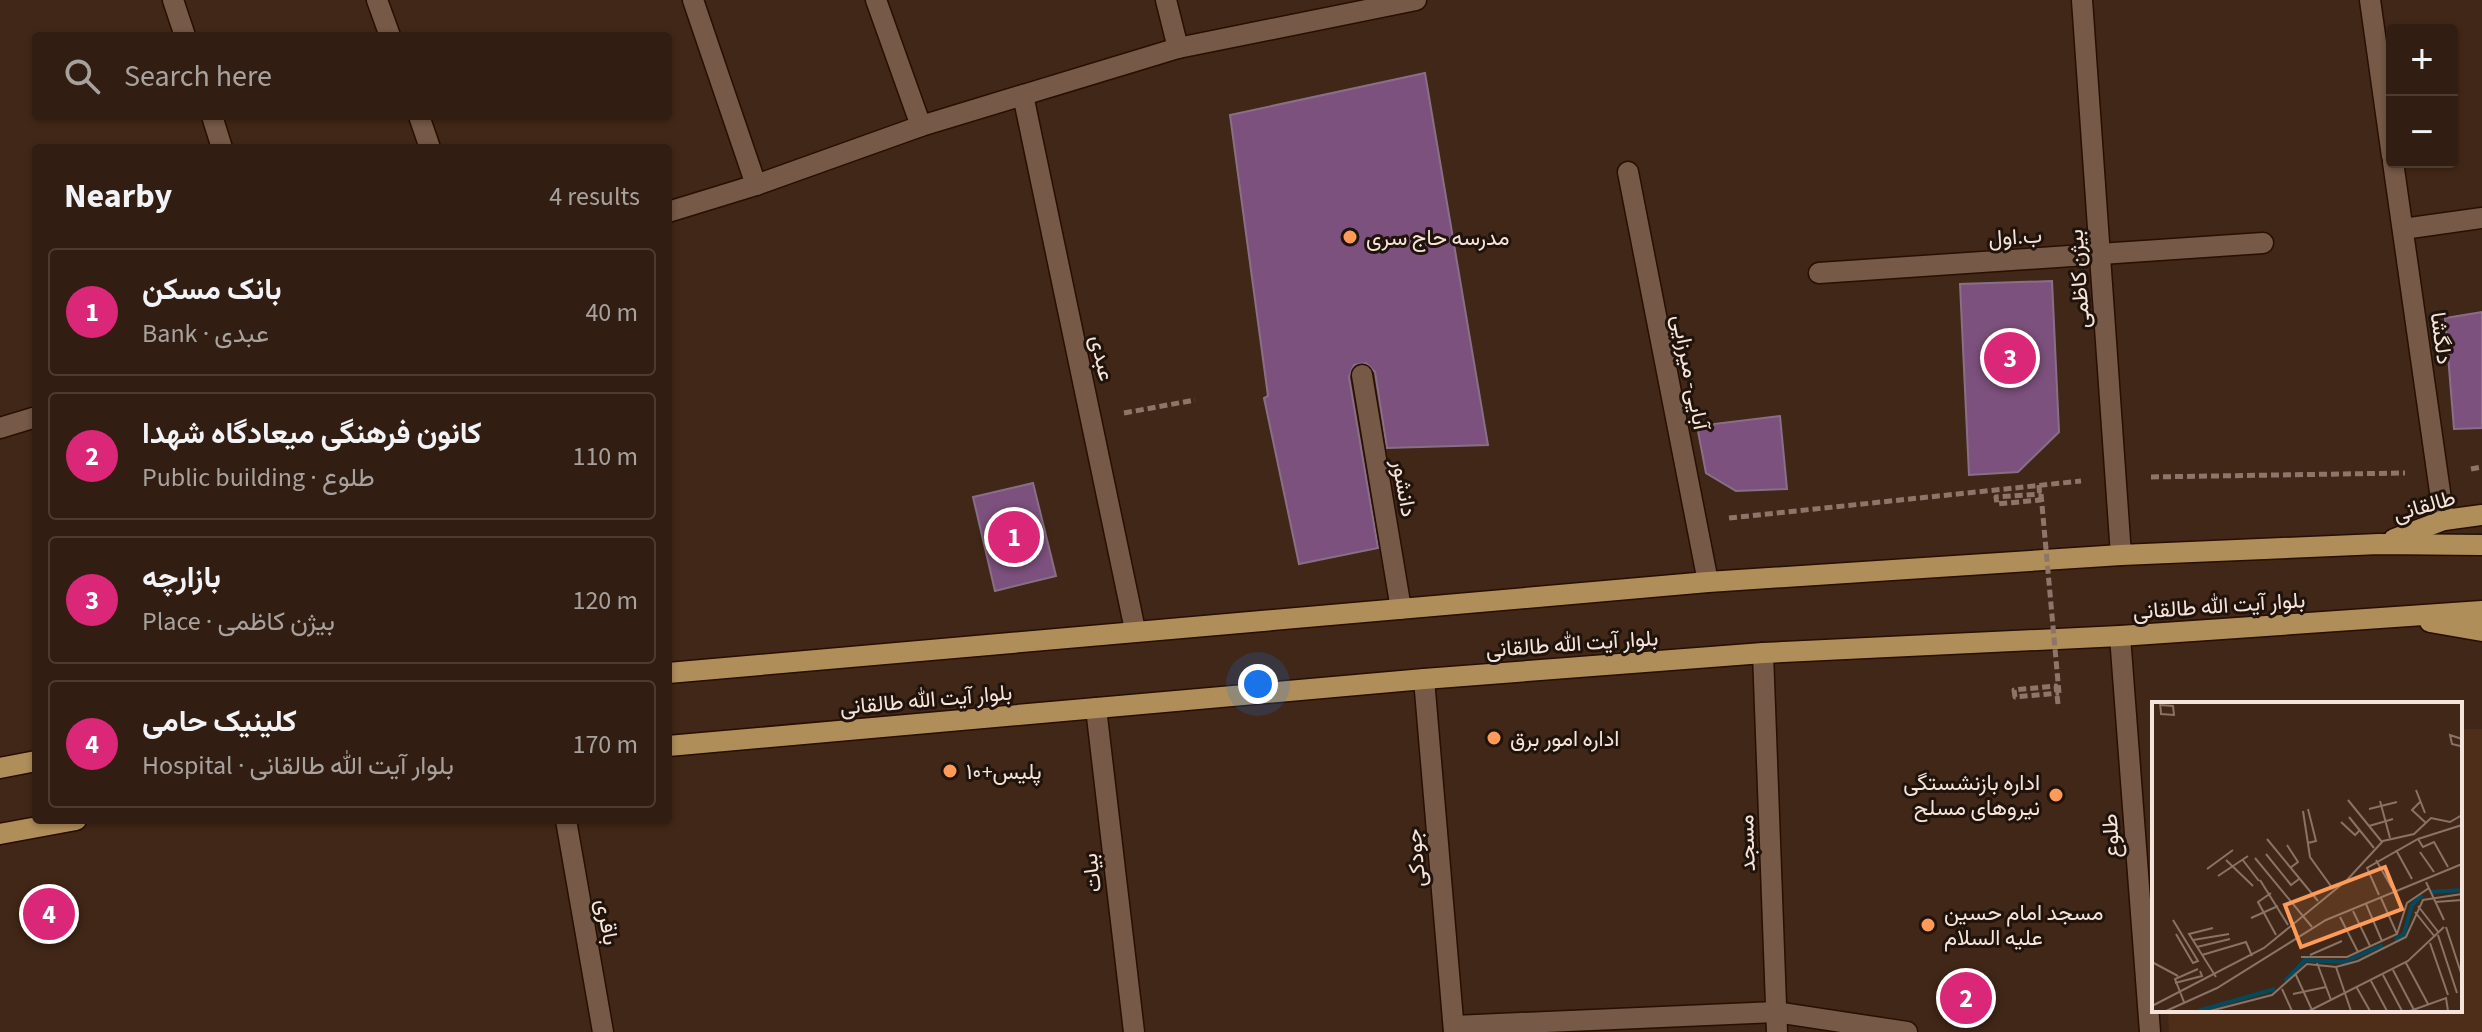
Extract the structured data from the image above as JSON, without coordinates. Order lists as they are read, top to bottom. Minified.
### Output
{"streets":{"main road":["طالقانی","بلوار آیت الله طالقانی"],"street":["ب.اول","بیژن کاظمی","دلگشا","عبدی","آبایی- میرزایی","دانشور","طلوع","مسجد","جودکی","بیات","باقری"]},"crossings":[["ب.اول","بیژن کاظمی"],["دلگشا","طالقانی"],["بلوار آیت الله طالقانی","طلوع"],["بلوار آیت الله طالقانی","مسجد"],["بلوار آیت الله طالقانی","جودکی"],["بلوار آیت الله طالقانی","بیات"]],"places":["مدرسه حاج سری","اداره امور برق","پلیس+۱۰","اداره بازنشستگی نیروهای مسلح","مسجد امام حسین علیه السلام"],"page":{"map_buttons":["+","−"],"search":"Search here","heading":["Nearby","4 results"],"list":[{"mark":"1","name":"بانک مسکن","note":"Bank · عبدی","value":"40 m"},{"mark":"2","name":"کانون فرهنگی میعادگاه شهدا","note":"Public building · طلوع","value":"110 m"},{"mark":"3","name":"بازارچه","note":"Place · بیژن کاظمی","value":"120 m"},{"mark":"4","name":"کلینیک حامی","note":"Hospital · بلوار آیت الله طالقانی","value":"170 m"}],"pins":["3","1","4","2"]}}
